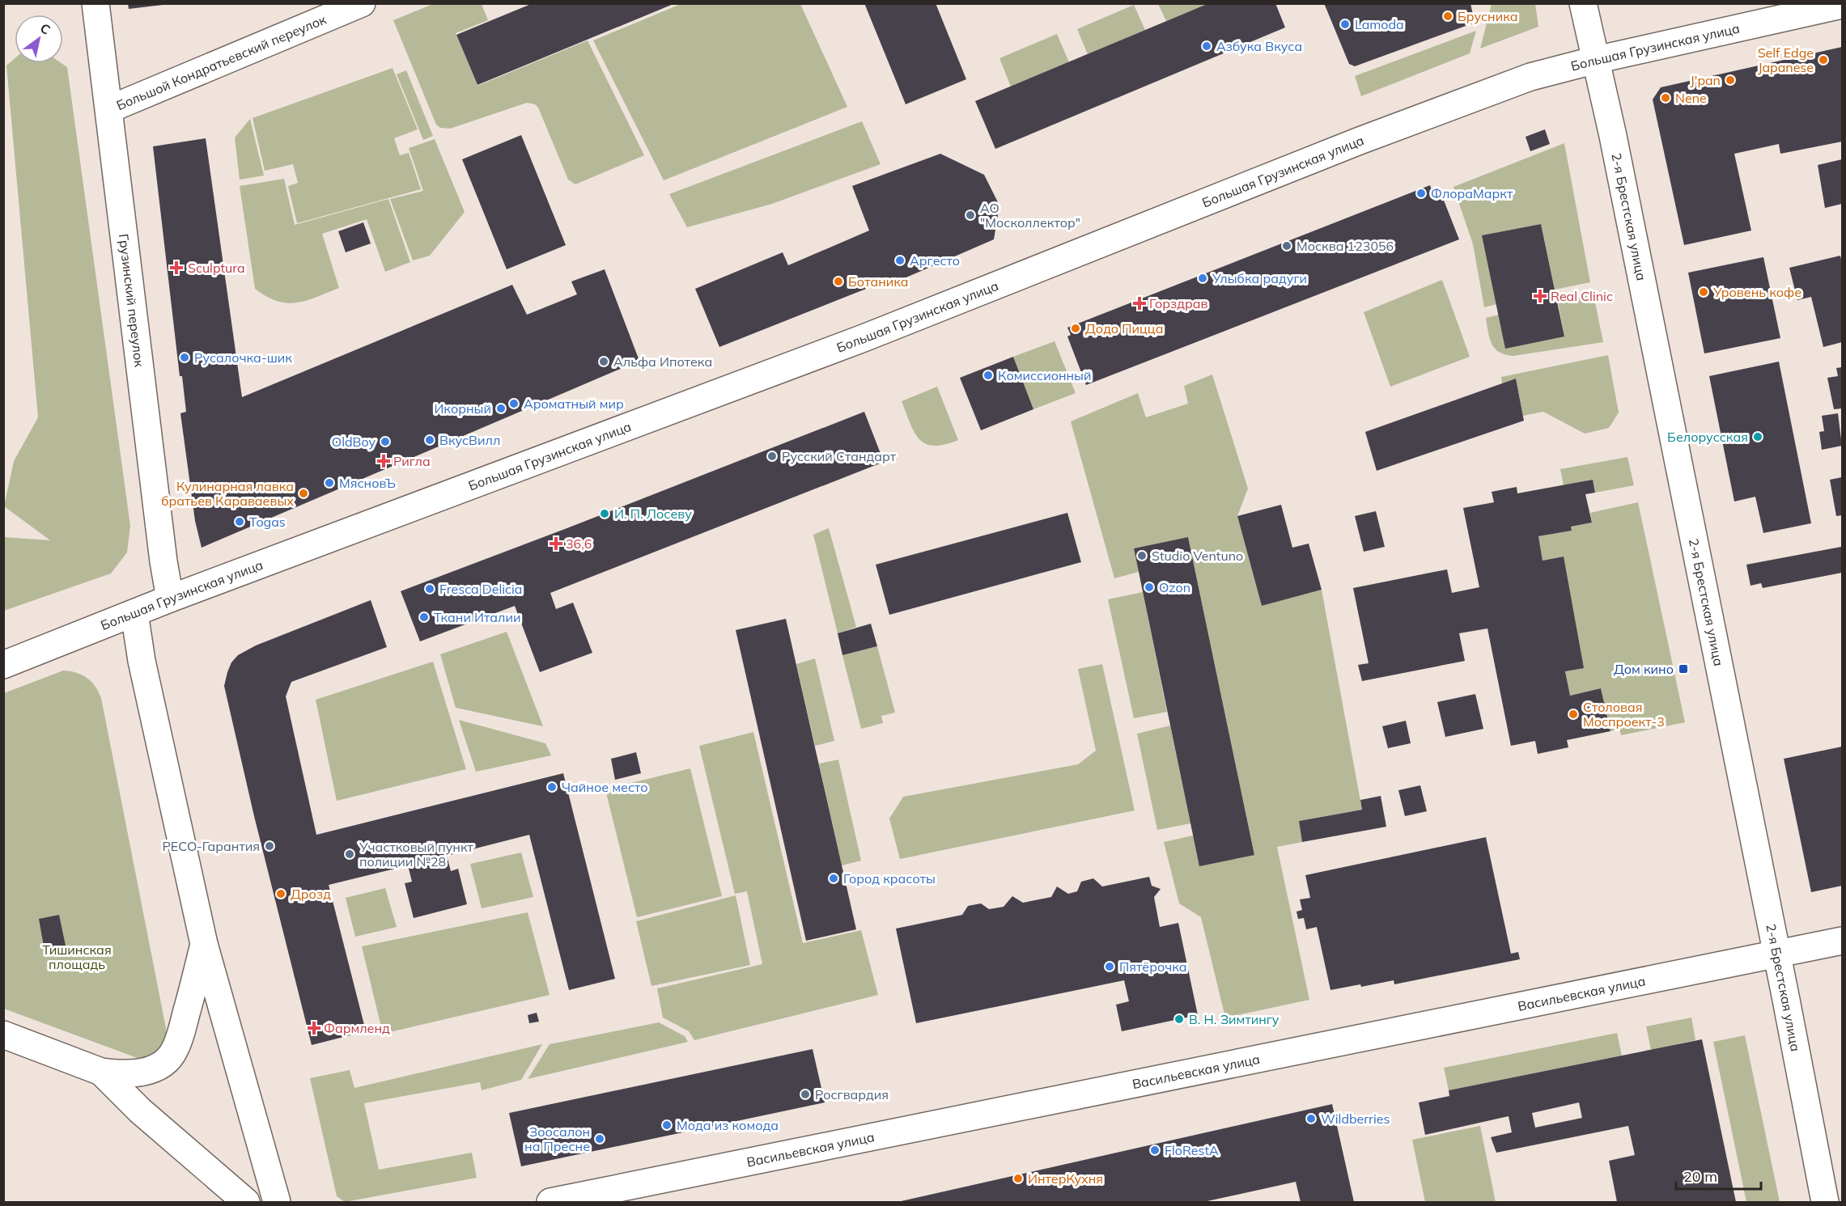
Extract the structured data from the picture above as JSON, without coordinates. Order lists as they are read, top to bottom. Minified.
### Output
{"streets":{"street":["Большая Грузинская улица","Большой Кондратьевский переулок","2-я Брестская улица","Грузинский переулок","Васильевская улица"]},"crossings":[["Большая Грузинская улица","2-я Брестская улица"],["Большая Грузинская улица","Грузинский переулок"],["Большой Кондратьевский переулок","Грузинский переулок"],["2-я Брестская улица","Васильевская улица"]],"parks":["Тишинская площадь"],"places":{"other":["Брусника","Lamoda","Азбука Вкуса","Self Edge Japanese","J'pan","Nene","ФлораМаркт","АО \"Москоллектор\"","Москва 123056","Аргесто","Улыбка радуги","Ботаника","Уровень кофе","Додо Пицца","Русалочка-шик","Альфа Ипотека","Комиссионный","Ароматный мир","Икорный","Белорусская","ВкусВилл","OldBoy","Русский Стандарт","МясновЪ","Кулинарная лавка братьев Караваевых","И. П. Лосеву","Togas","Studio Ventuno","Ozon","Fresca Delicia","Ткани Италии","Столовая Моспроект-3","Чайное место","РЕСО-Гарантия","Участковый пункт полиции №28","Город красоты","Дрозд","Пятёрочка","В. Н. Зимтингу","Росгвардия","Wildberries","Мода из комода","Зоосалон на Пресне","FloRestA","ИнтерКухня"],"health":["Sculptura","Real Clinic","Горздрав","Ригла","36,6","Фармленд"],"transit":["Дом кино"]},"scale_bar":"20 m","north":"top right"}
